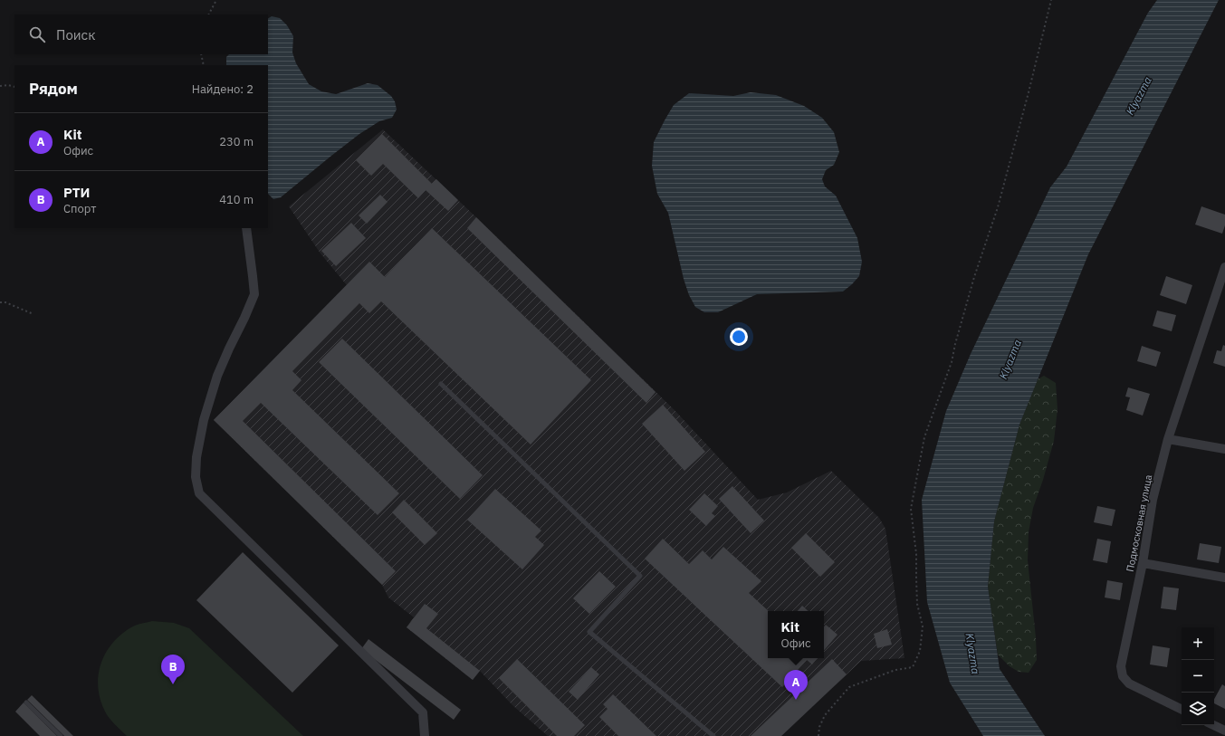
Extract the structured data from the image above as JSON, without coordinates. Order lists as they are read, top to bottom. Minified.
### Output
{"streets":{"street":["Подмосковная улица"]},"water":["Klyazma"],"page":{"search":"Поиск","heading":["Рядом","Найдено: 2"],"list":[{"mark":"A","name":"Kit","note":"Офис","value":"230 m"},{"mark":"B","name":"РТИ","note":"Спорт","value":"410 m"}],"popup":["Kit","Офис"],"map_buttons":["+","−"],"pins":["B","A"]}}
